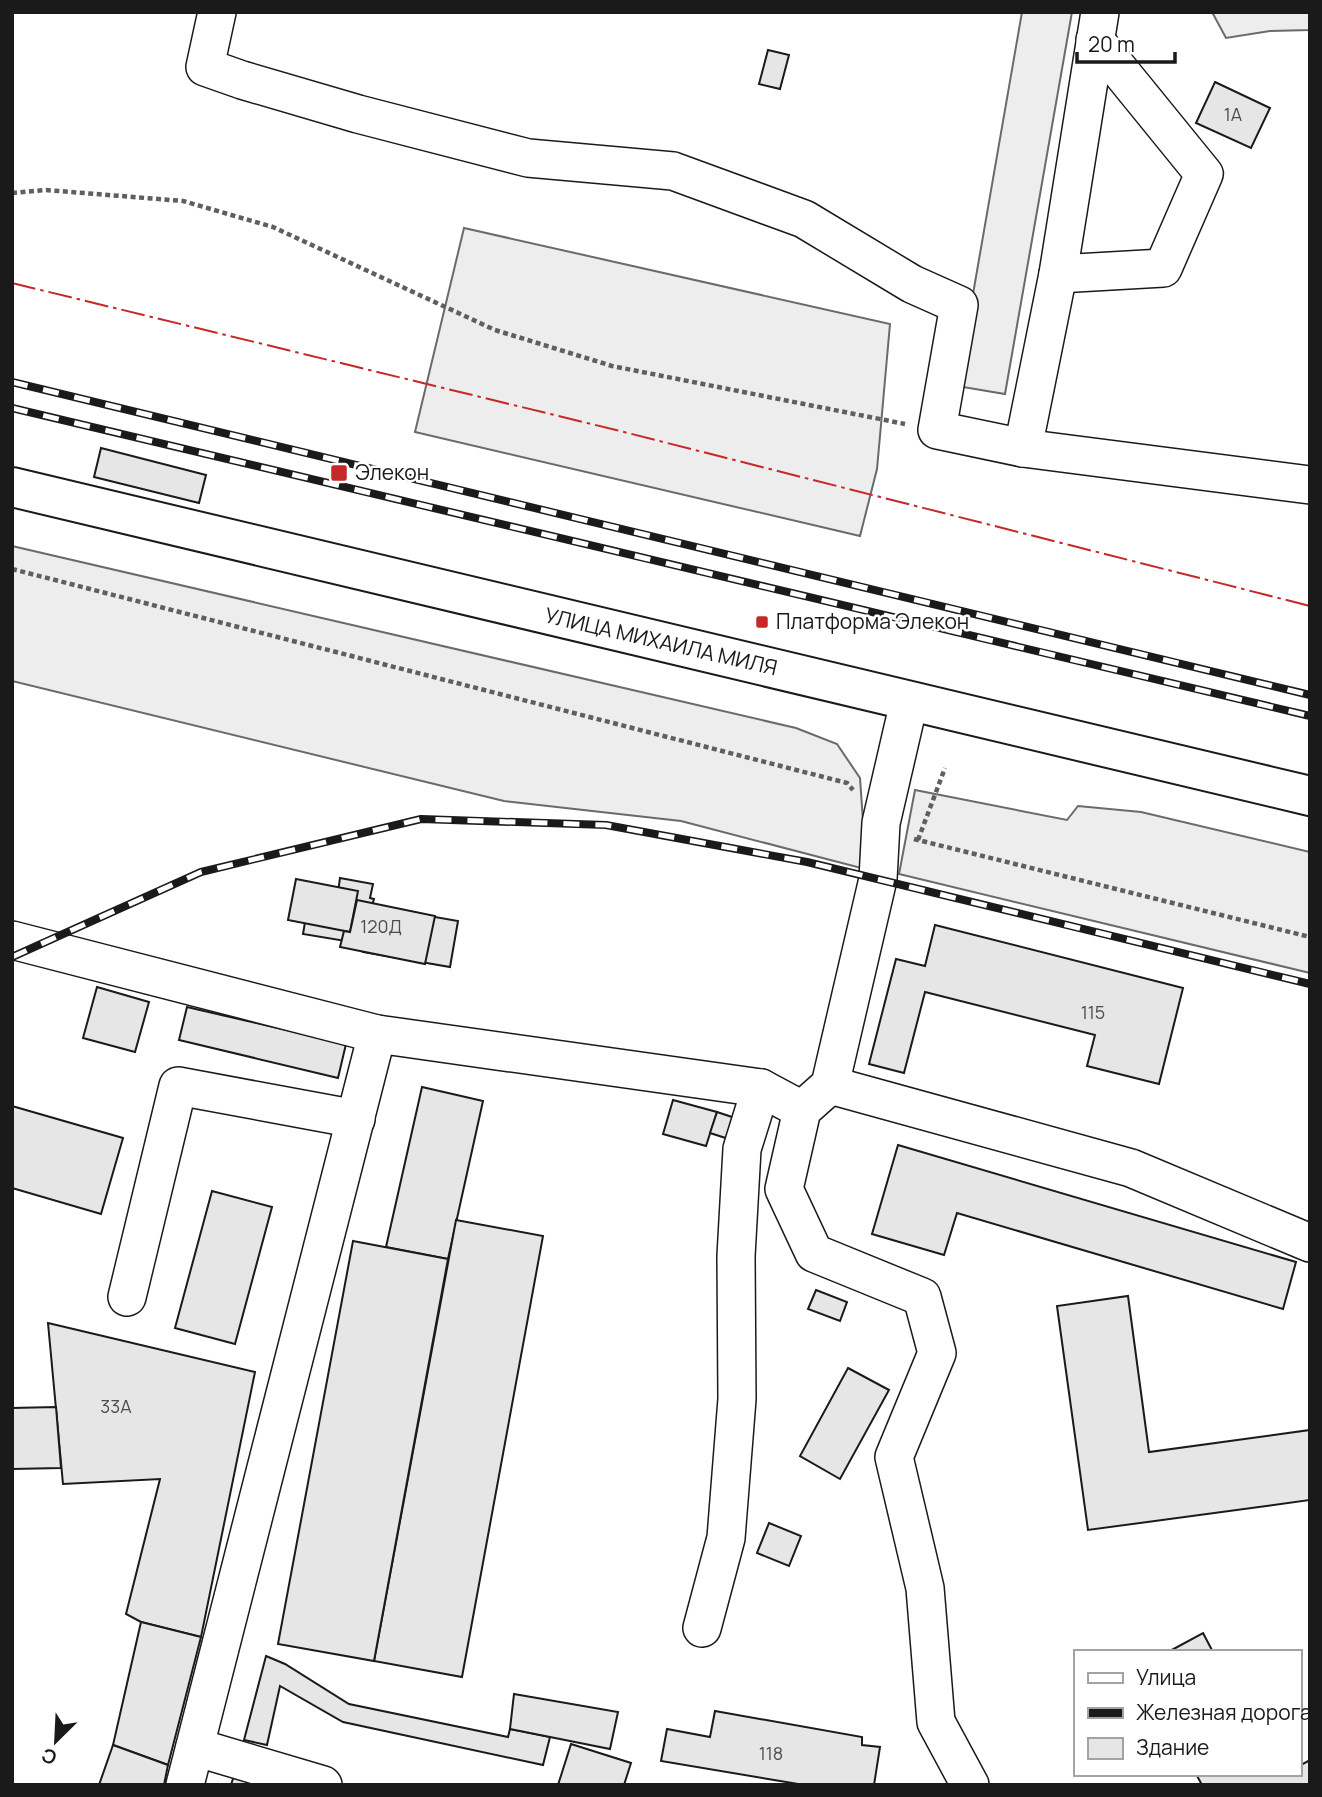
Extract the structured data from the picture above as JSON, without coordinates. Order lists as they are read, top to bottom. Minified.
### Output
{"streets":{"main road":["УЛИЦА МИХАИЛА МИЛЯ"]},"places":{"transit":["Элекон","Платформа Элекон"]},"house_numbers":["1А","120Д","115","33А","118"],"legend":["Улица","Железная дорога","Здание"],"scale_bar":"20 m","north":"bottom left"}
